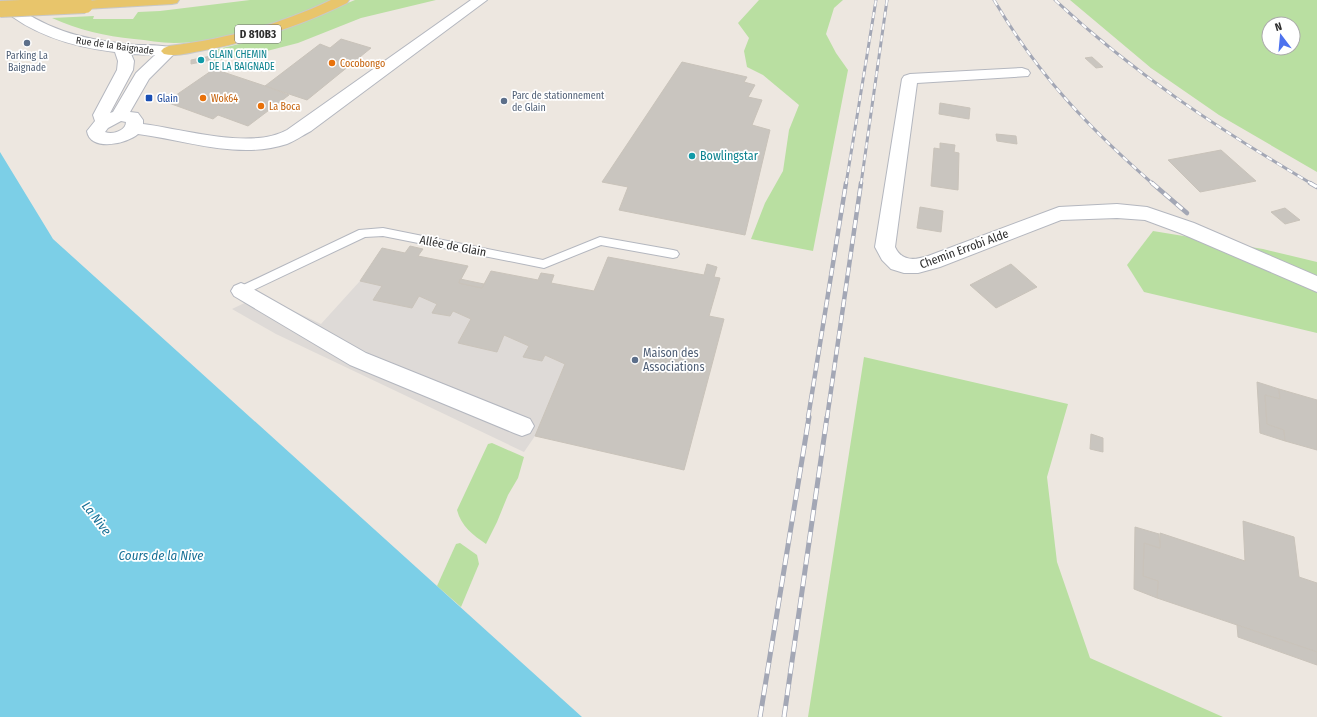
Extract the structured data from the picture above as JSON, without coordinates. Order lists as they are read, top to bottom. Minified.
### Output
{"streets":{"main road":["D 810B3"],"street":["Rue de la Baignade","Chemin Errobi Alde"],"lane":["Allée de Glain"]},"crossings":[["D 810B3","Rue de la Baignade"]],"water":["La Nive","Cours de la Nive"],"places":{"other":["Parking La Baignade","GLAIN CHEMIN DE LA BAIGNADE","Cocobongo","Wok64","Parc de stationnement de Glain","La Boca","Bowlingstar","Maison des Associations"],"transit":["Glain"]},"north":"top"}
